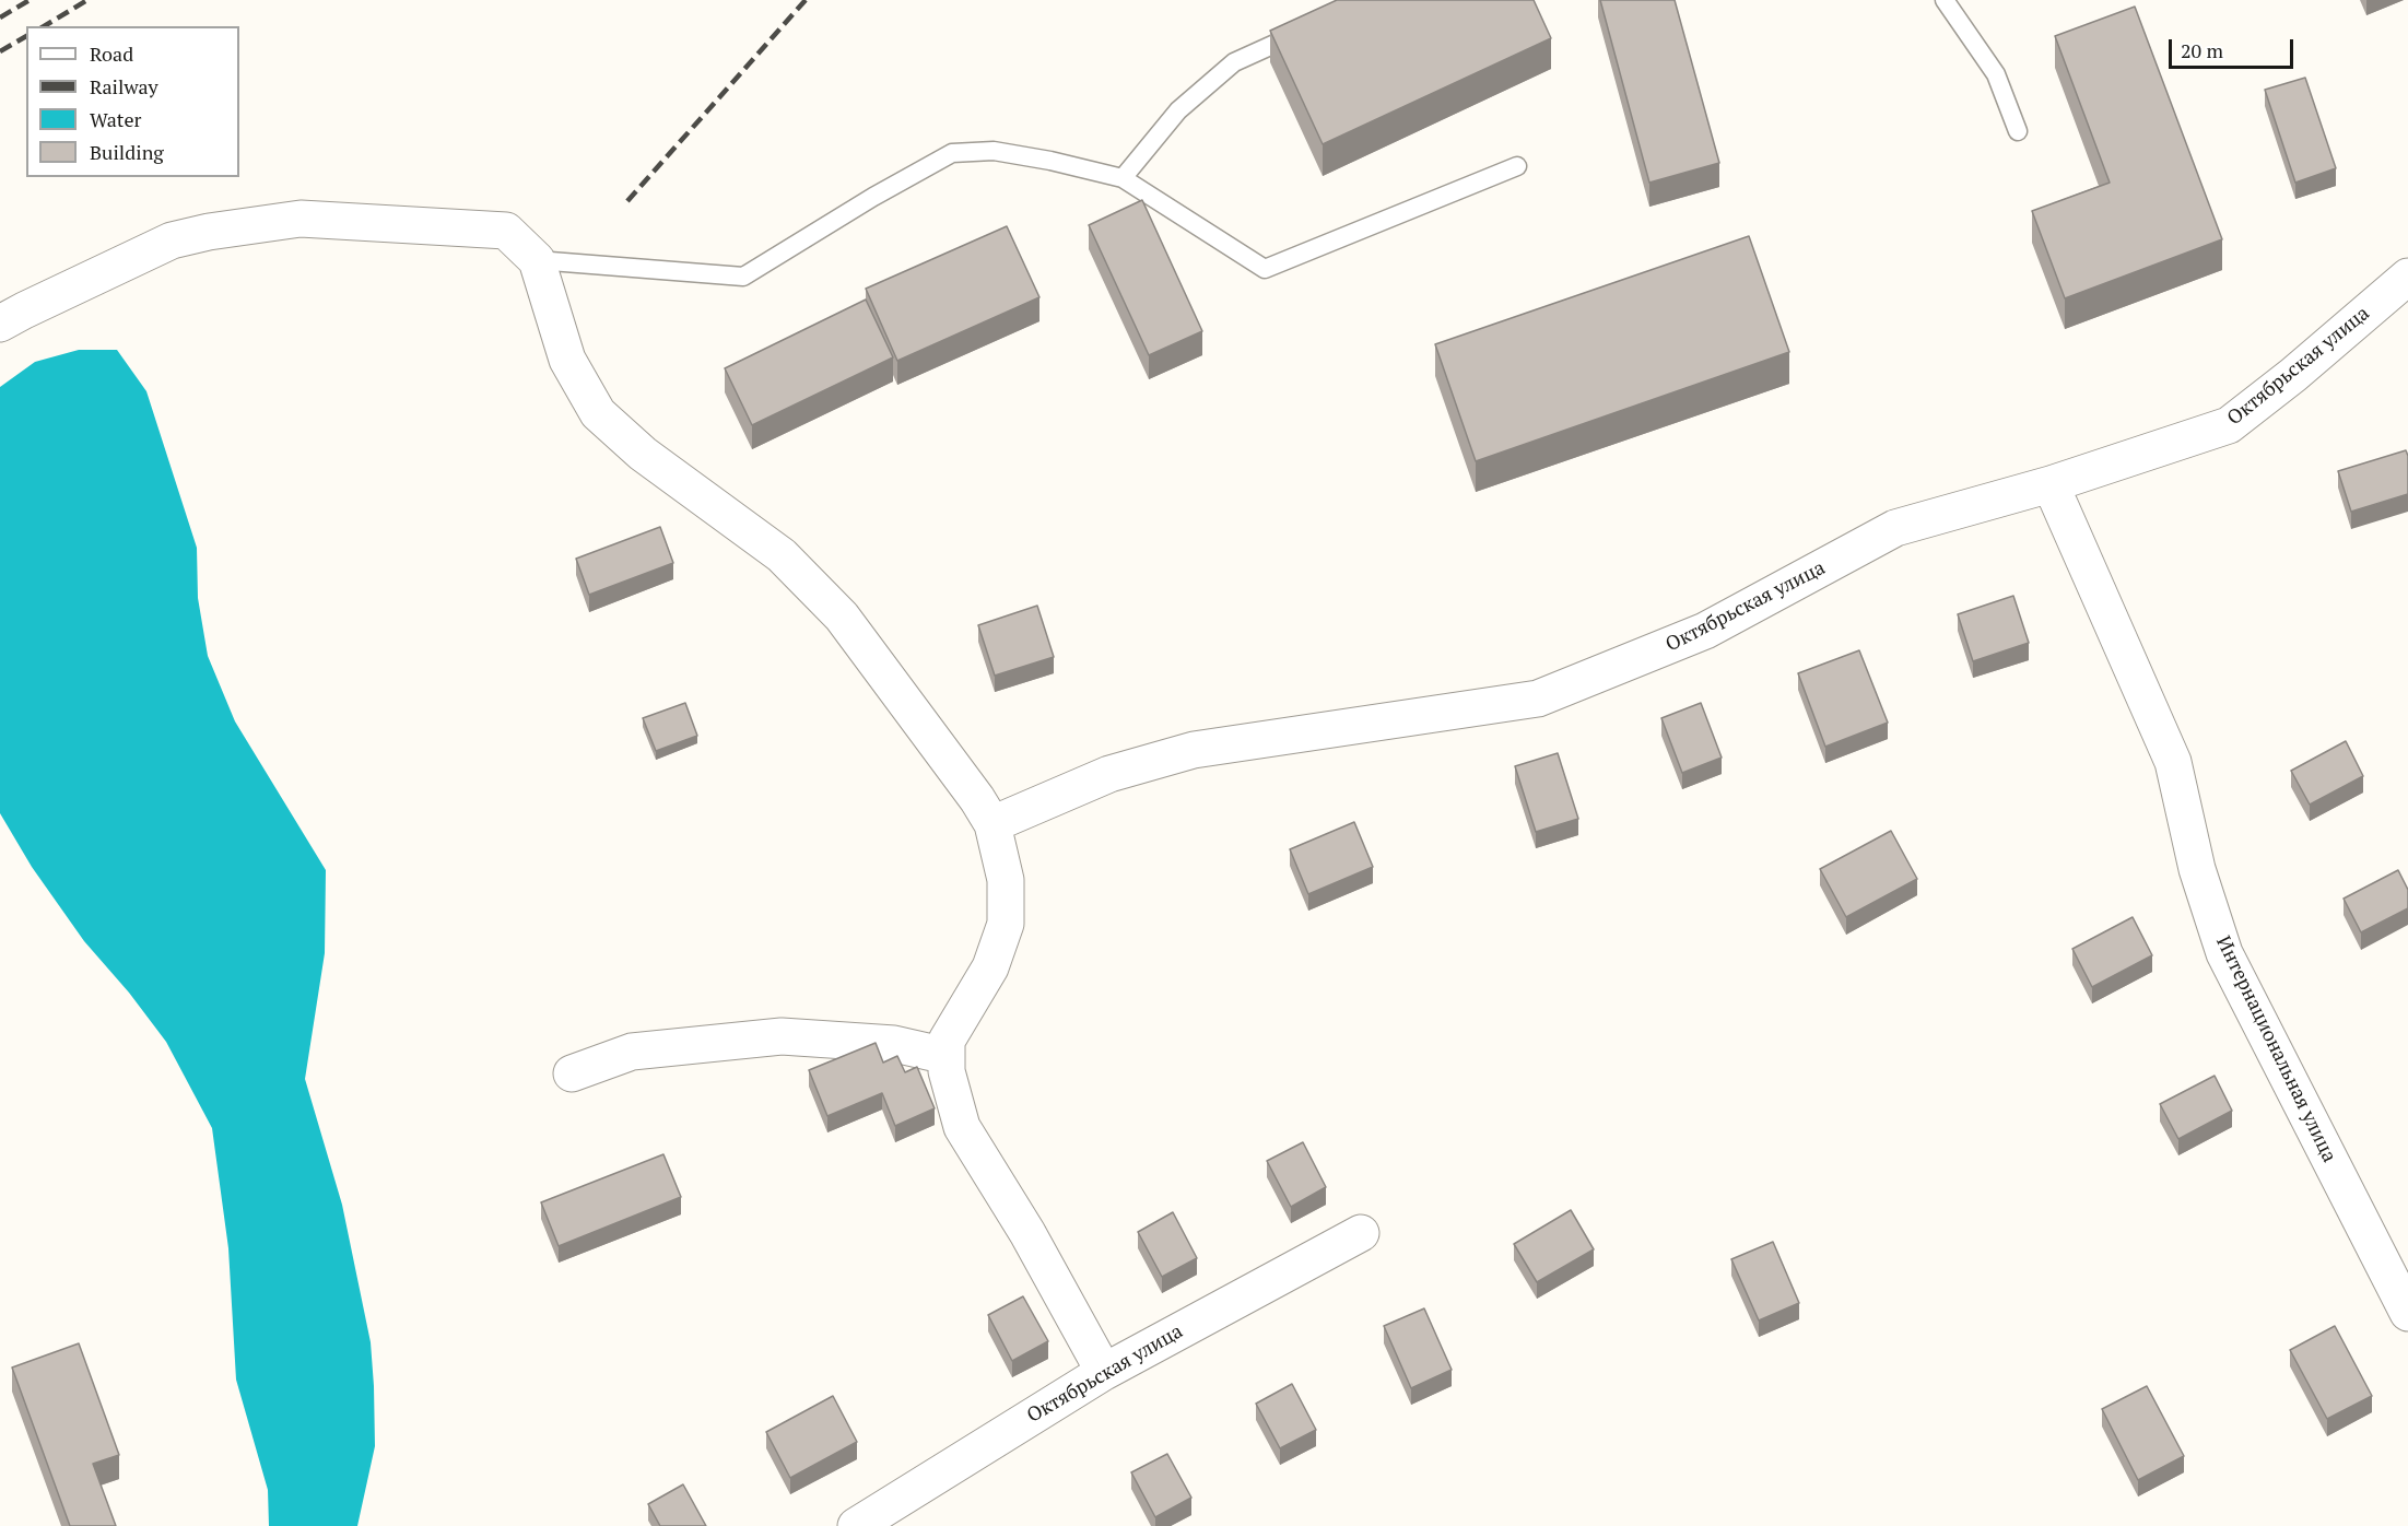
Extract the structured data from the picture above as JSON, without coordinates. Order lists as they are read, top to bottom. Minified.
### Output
{"streets":{"street":["Октябрьская улица","Интернациональная улица"]},"crossings":[["Октябрьская улица","Интернациональная улица"]],"legend":["Road","Railway","Water","Building"],"scale_bar":"20 m"}
